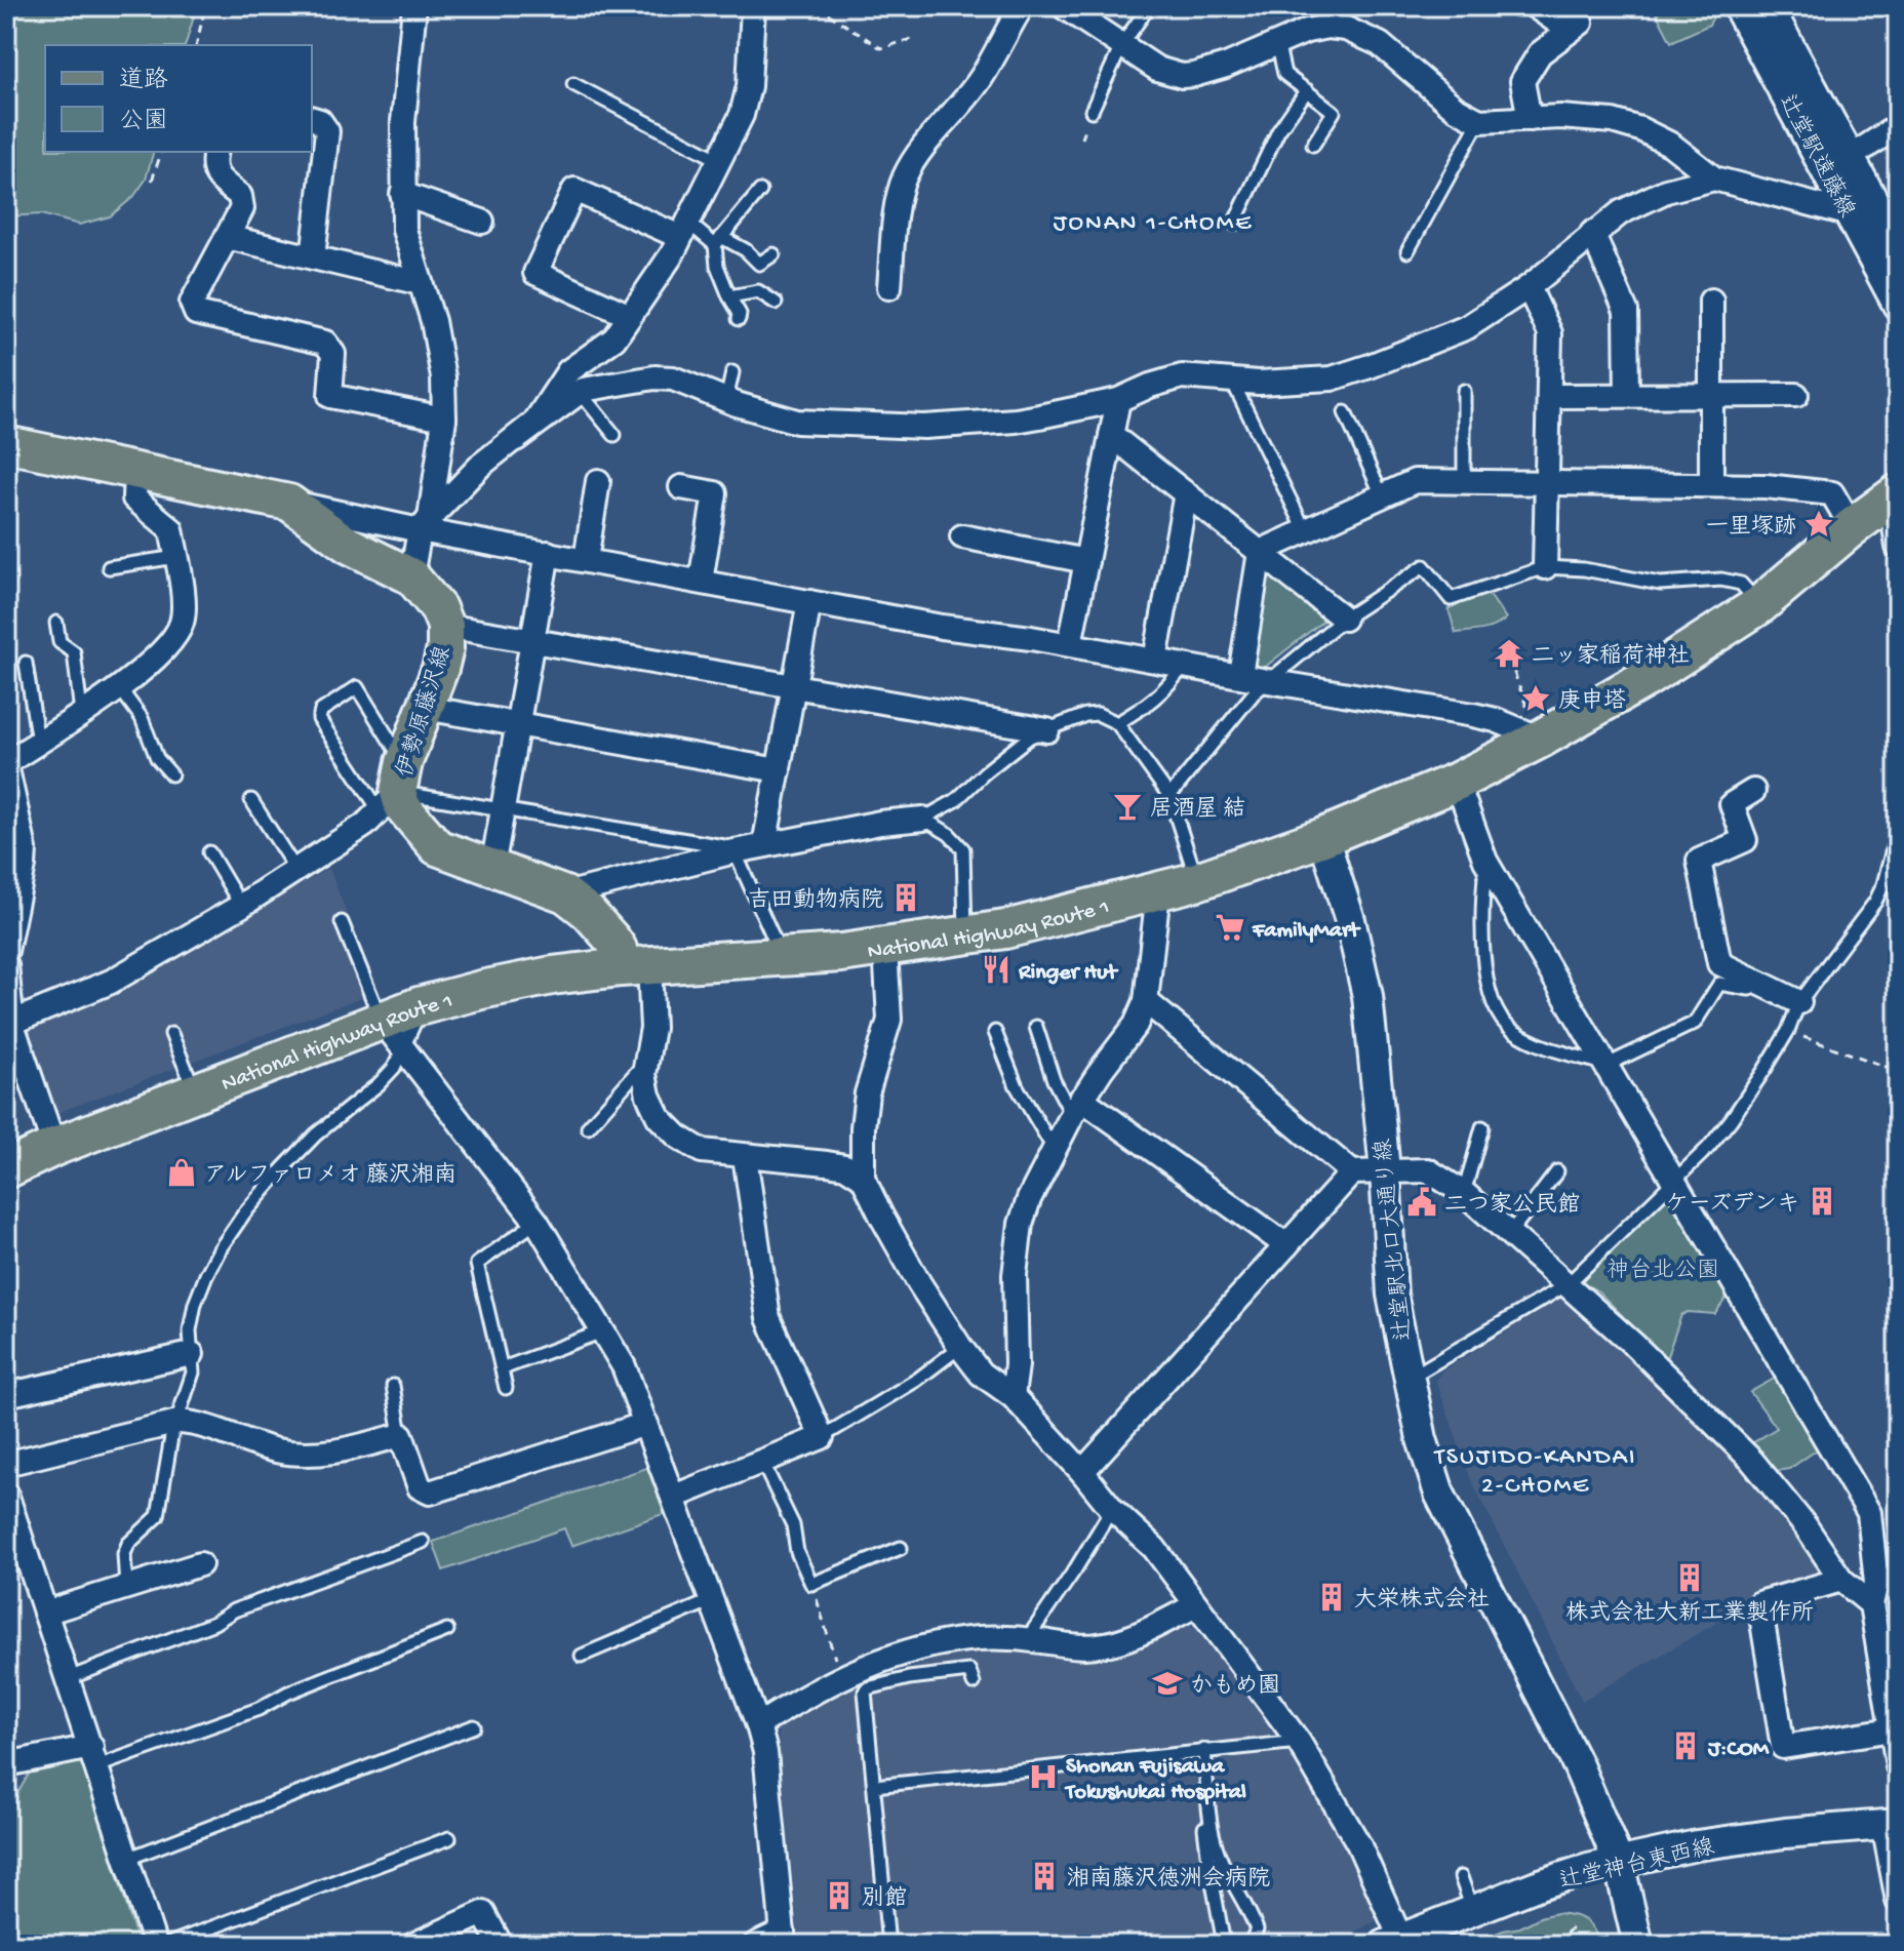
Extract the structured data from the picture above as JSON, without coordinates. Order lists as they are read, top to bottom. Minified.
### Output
{"streets":{"highway":["National Highway Route 1"],"main road":["伊勢原藤沢線"],"street":["辻堂駅遠藤線","辻堂駅北口大通り線","辻堂神台東西線"]},"crossings":[["伊勢原藤沢線","National Highway Route 1"],["National Highway Route 1","辻堂駅北口大通り線"],["辻堂駅北口大通り線","辻堂神台東西線"]],"districts":["JONAN 1-CHOME","TSUJIDO-KANDAI 2-CHOME"],"parks":["神台北公園"],"places":{"place":["一里塚跡","庚申塔"],"temple":["二ッ家稲荷神社"],"bar":["居酒屋 結"],"building":["吉田動物病院","ケーズデンキ","株式会社大新工業製作所","大栄株式会社","J:COM","湘南藤沢徳洲会病院","別館"],"supermarket":["FamilyMart"],"restaurant":["Ringer Hut"],"shop":["アルファロメオ 藤沢湘南"],"public building":["二つ家公民館"],"school or university":["かもめ園"],"hospital":["Shonan Fujisawa Tokushukai Hospital"]},"legend":["道路","公園"]}
